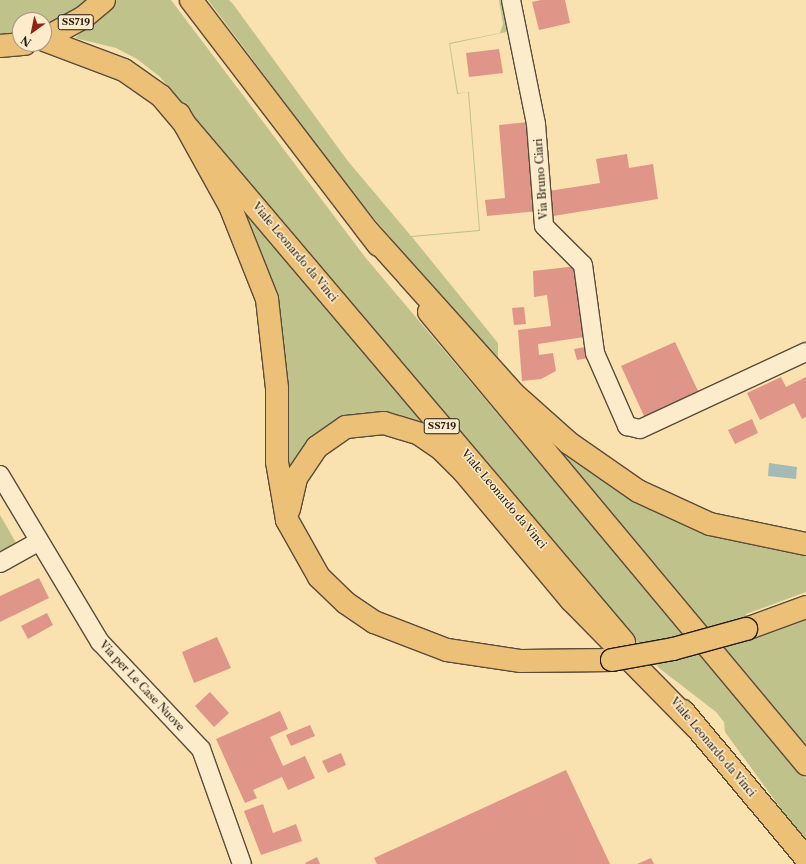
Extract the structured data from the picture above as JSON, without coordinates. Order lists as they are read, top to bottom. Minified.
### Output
{"streets":{"main road":["SS719","Viale Leonardo da Vinci"],"street":["Via Bruno Ciari","Via per Le Case Nuove"]},"north":"bottom left"}
